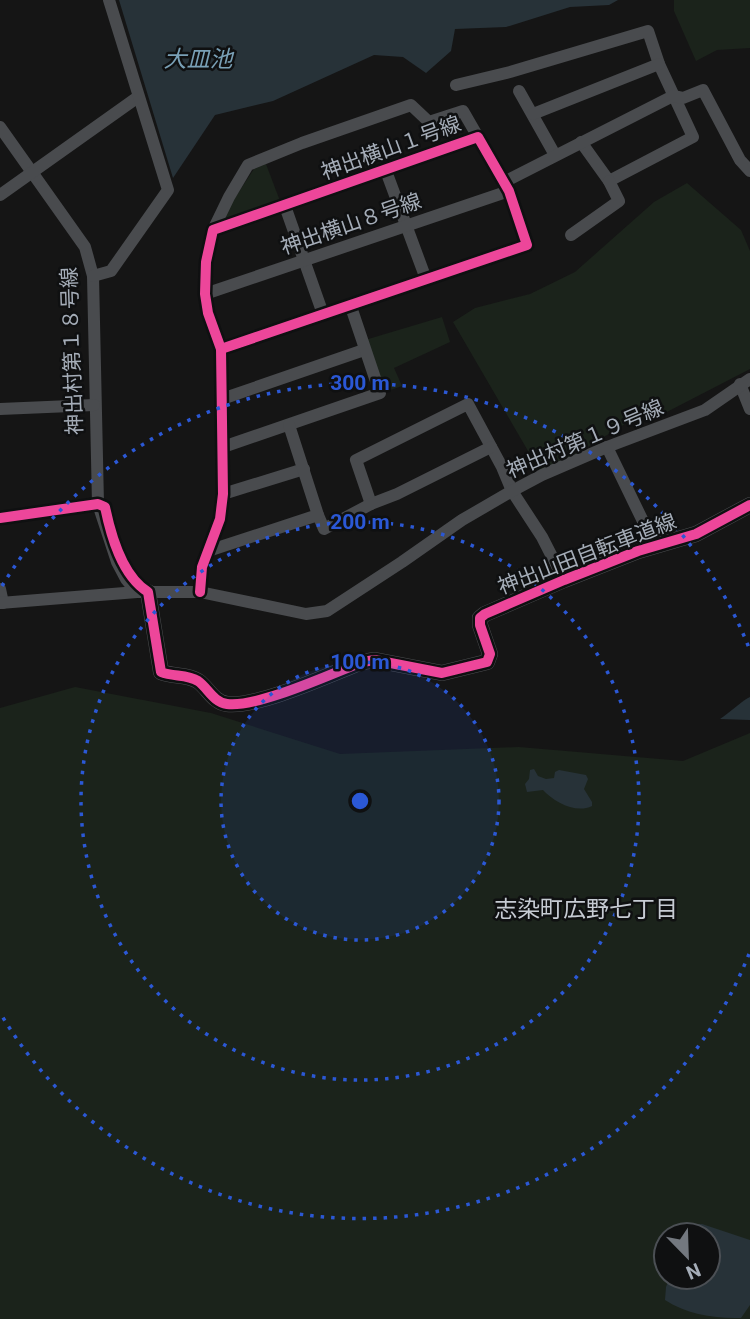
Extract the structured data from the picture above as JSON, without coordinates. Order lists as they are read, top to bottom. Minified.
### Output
{"streets":{"main road":["神出山田自転車道線"],"street":["神出横山１号線","神出横山８号線","神出村第１８号線","神出村第１９号線"]},"crossings":[["神出横山１号線","神出横山８号線"],["神出村第１８号線","神出村第１９号線"],["神出村第１８号線","神出山田自転車道線"],["神出村第１９号線","神出山田自転車道線"]],"districts":["志染町広野七丁目"],"water":["大皿池"],"north":"bottom right","rings":["300 m","200 m","100 m"]}
